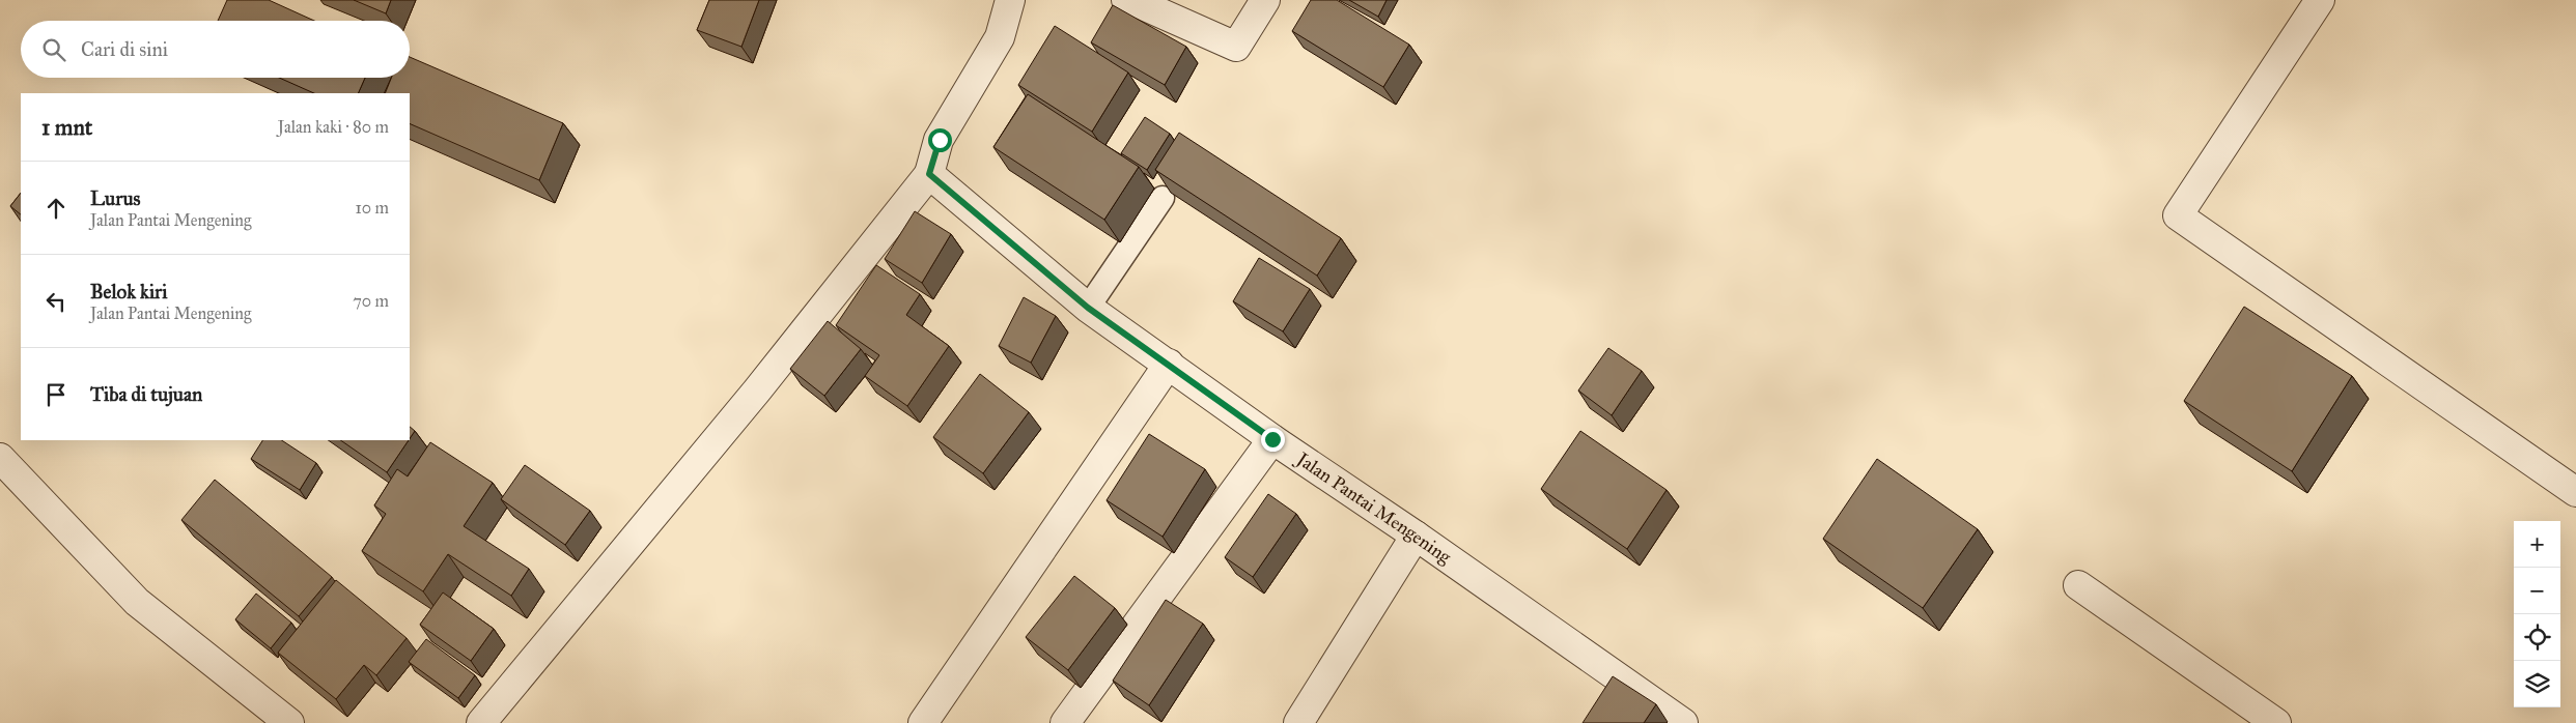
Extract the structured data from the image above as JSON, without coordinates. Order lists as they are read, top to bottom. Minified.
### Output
{"streets":{"street":["Jalan Pantai Mengening"]},"page":{"search":"Cari di sini","heading":["1 mnt","Jalan kaki · 80 m"],"list":[["Lurus","Jalan Pantai Mengening","10 m"],["Belok kiri","Jalan Pantai Mengening","70 m"],"Tiba di tujuan"],"map_buttons":["+","−"]}}
